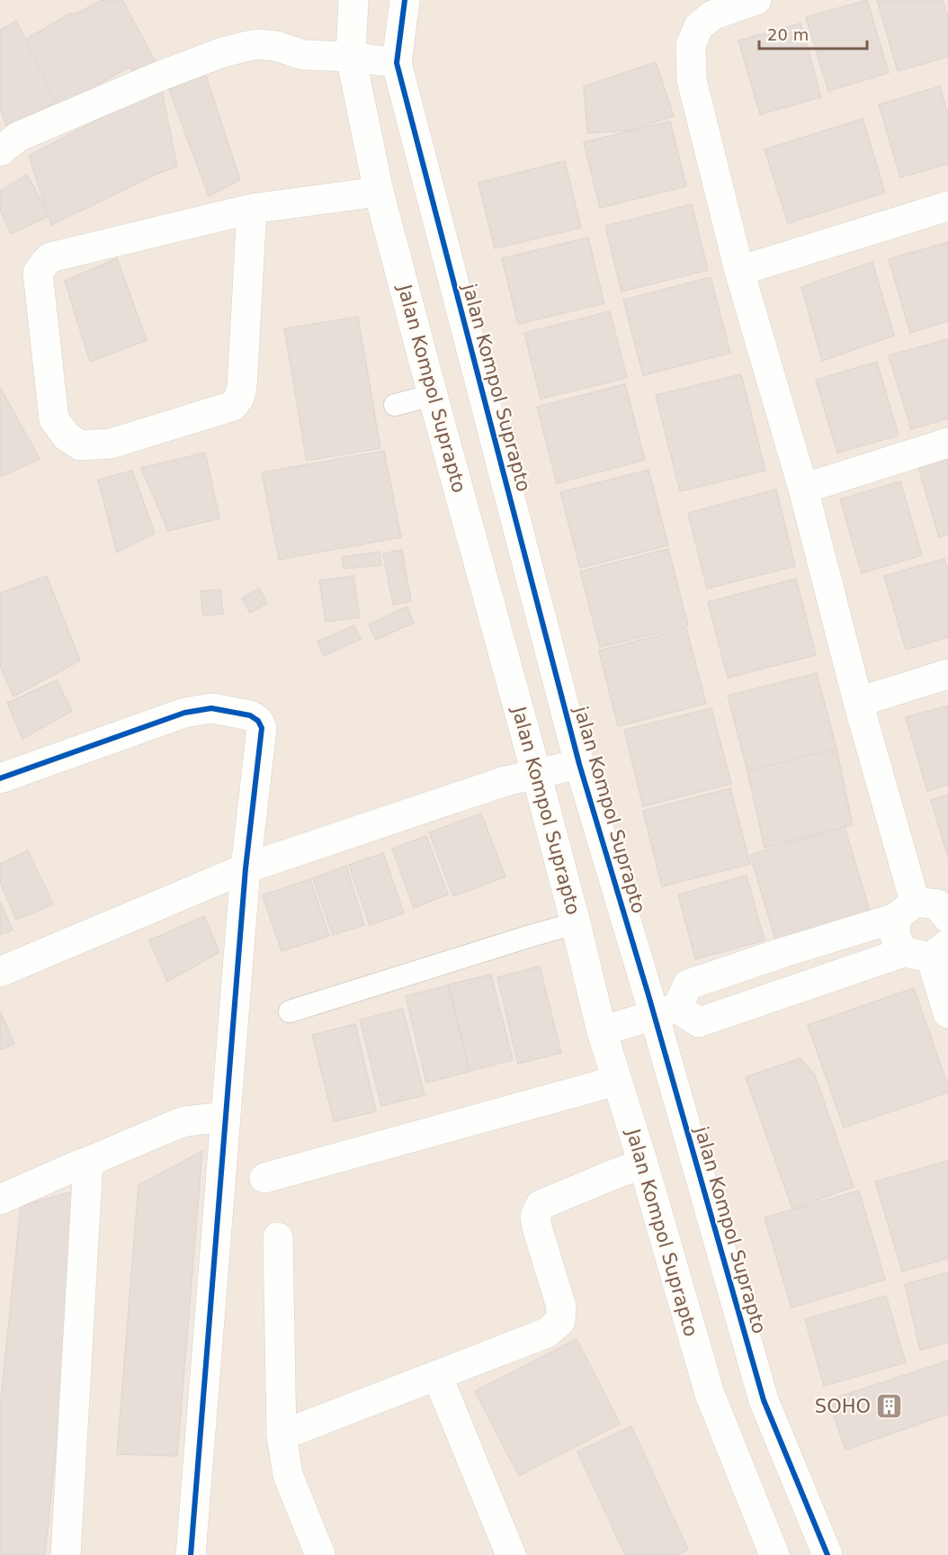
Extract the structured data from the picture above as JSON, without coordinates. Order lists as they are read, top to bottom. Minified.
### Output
{"streets":{"street":["jalan Kompol Suprapto","Jalan Kompol Suprapto"]},"places":{"building":["SOHO"]},"scale_bar":"20 m"}
